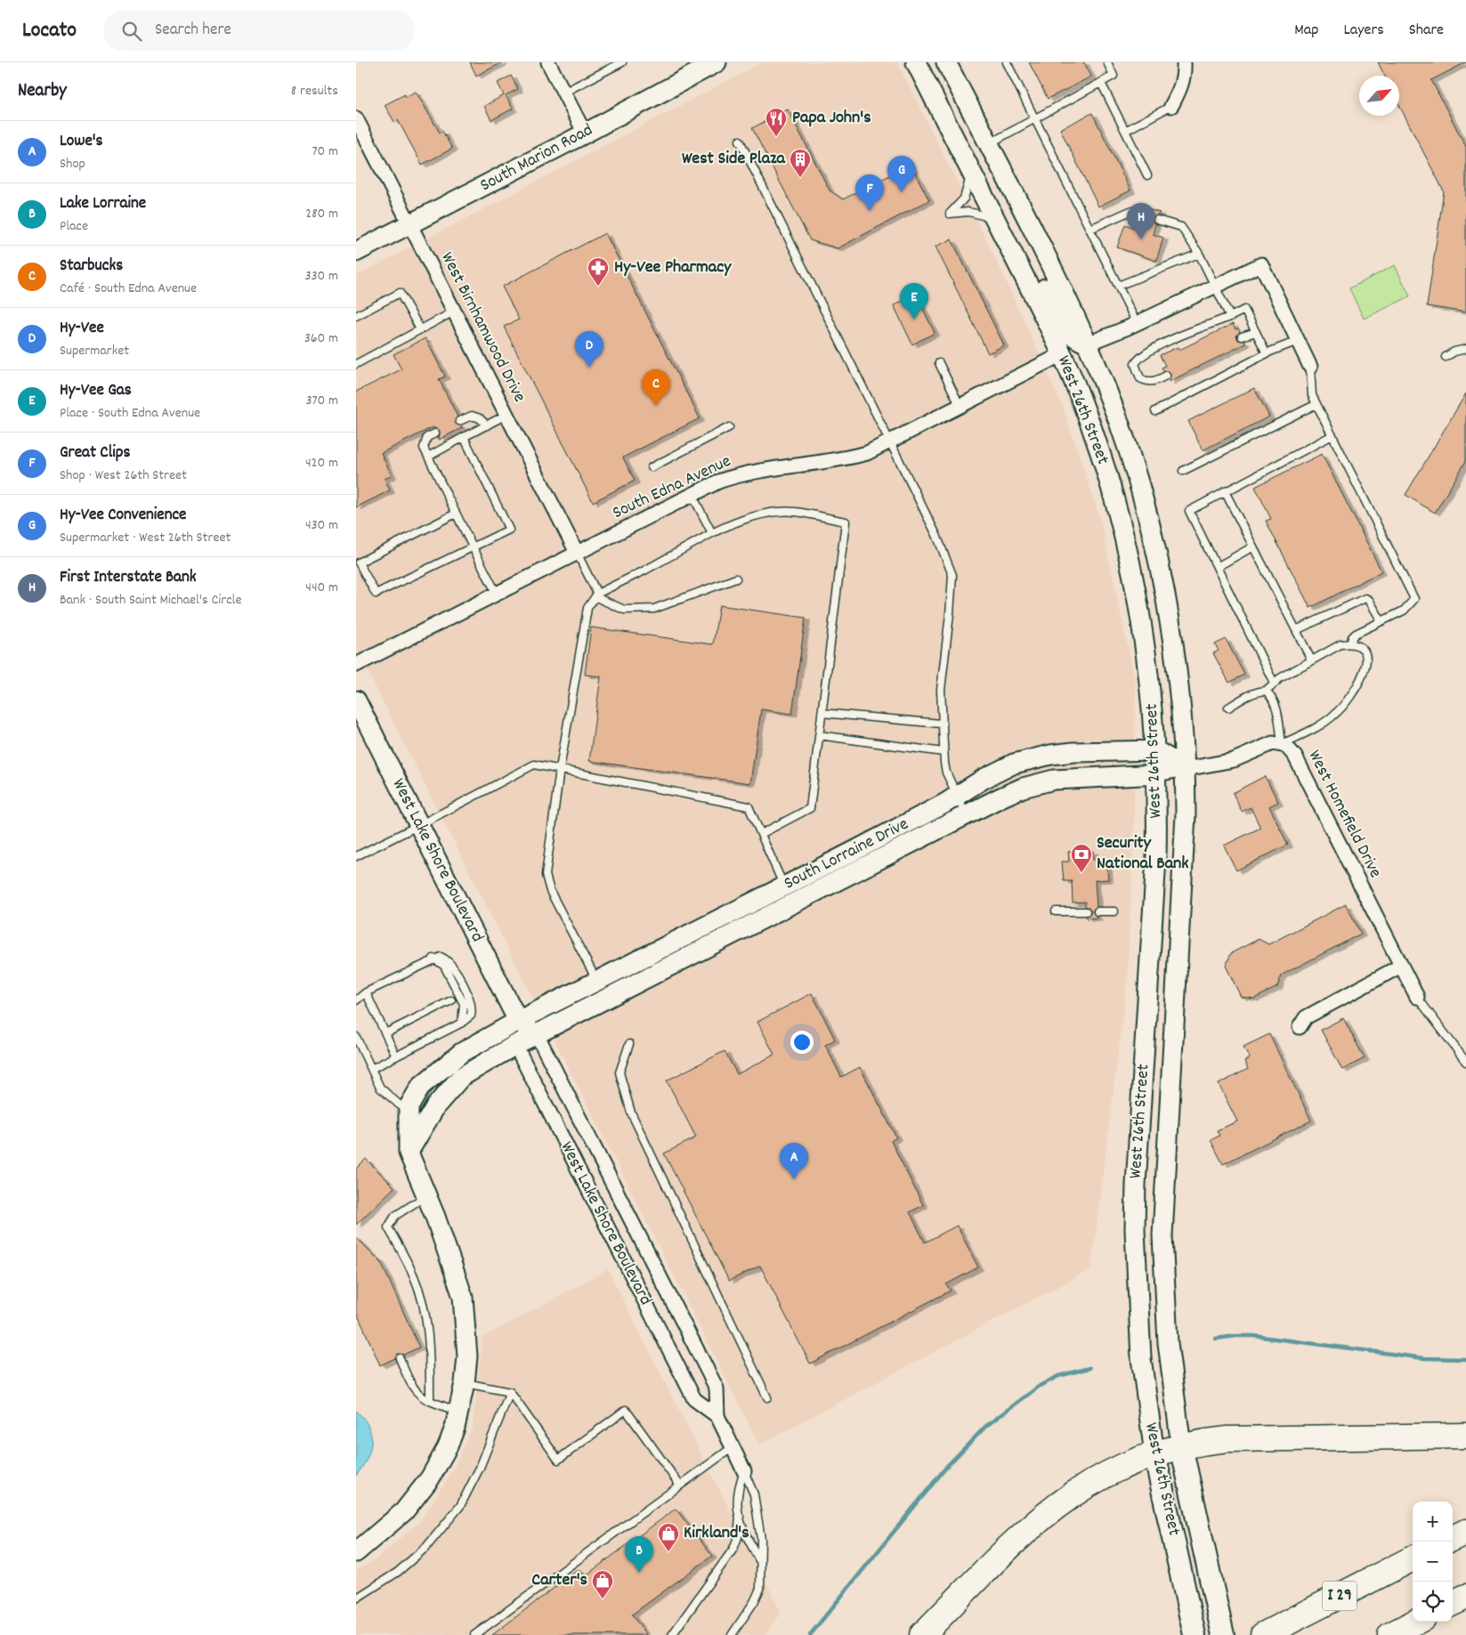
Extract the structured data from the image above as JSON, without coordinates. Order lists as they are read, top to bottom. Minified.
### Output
{"streets":{"highway":["I 29"],"main road":["South Marion Road","West 26th Street","South Lorraine Drive","West Lake Shore Boulevard"],"street":["West Birnhamwood Drive","South Edna Avenue","West Homefield Drive"]},"crossings":[["South Marion Road","West Birnhamwood Drive"],["West Birnhamwood Drive","South Edna Avenue"],["West 26th Street","South Edna Avenue"],["West 26th Street","West Homefield Drive"],["West 26th Street","South Lorraine Drive"],["West Homefield Drive","South Lorraine Drive"],["South Lorraine Drive","West Lake Shore Boulevard"]],"places":{"restaurant":["Papa John's"],"building":["West Side Plaza"],"pharmacy":["Hy-Vee Pharmacy"],"bank":["Security National Bank"],"shop":["Kirkland's","Carter's"]},"north":"top right","page":{"header":"Locato","search":"Search here","nav":["Map","Layers","Share"],"heading":["Nearby","8 results"],"list":[{"mark":"A","name":"Lowe's","note":"Shop","value":"70 m"},{"mark":"B","name":"Lake Lorraine","note":"Place","value":"280 m"},{"mark":"C","name":"Starbucks","note":"Café · South Edna Avenue","value":"330 m"},{"mark":"D","name":"Hy-Vee","note":"Supermarket","value":"360 m"},{"mark":"E","name":"Hy-Vee Gas","note":"Place · South Edna Avenue","value":"370 m"},{"mark":"F","name":"Great Clips","note":"Shop · West 26th Street","value":"420 m"},{"mark":"G","name":"Hy-Vee Convenience","note":"Supermarket · West 26th Street","value":"430 m"},{"mark":"H","name":"First Interstate Bank","note":"Bank · South Saint Michael's Circle","value":"440 m"}],"pins":["G","F","H","E","D","C","A","B"],"map_buttons":["+","−"]}}
